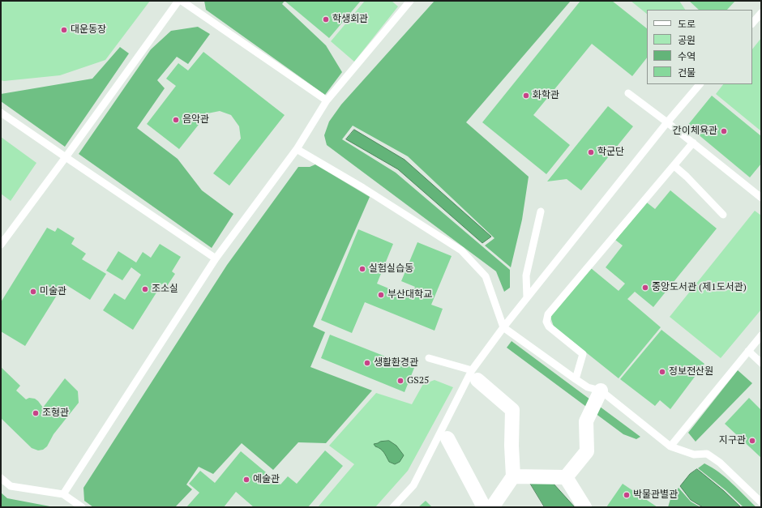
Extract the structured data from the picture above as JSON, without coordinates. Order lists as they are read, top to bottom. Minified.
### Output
{"places":["학생회관","대운동장","화학관","음악관","간이체육관","학군단","실험실습동","중앙도서관 (제1도서관)","조소실","미술관","부산대학교","생활환경관","정보전산원","GS25","조형관","지구관","예술관","박물관별관"],"legend":["도로","공원","수역","건물"]}
